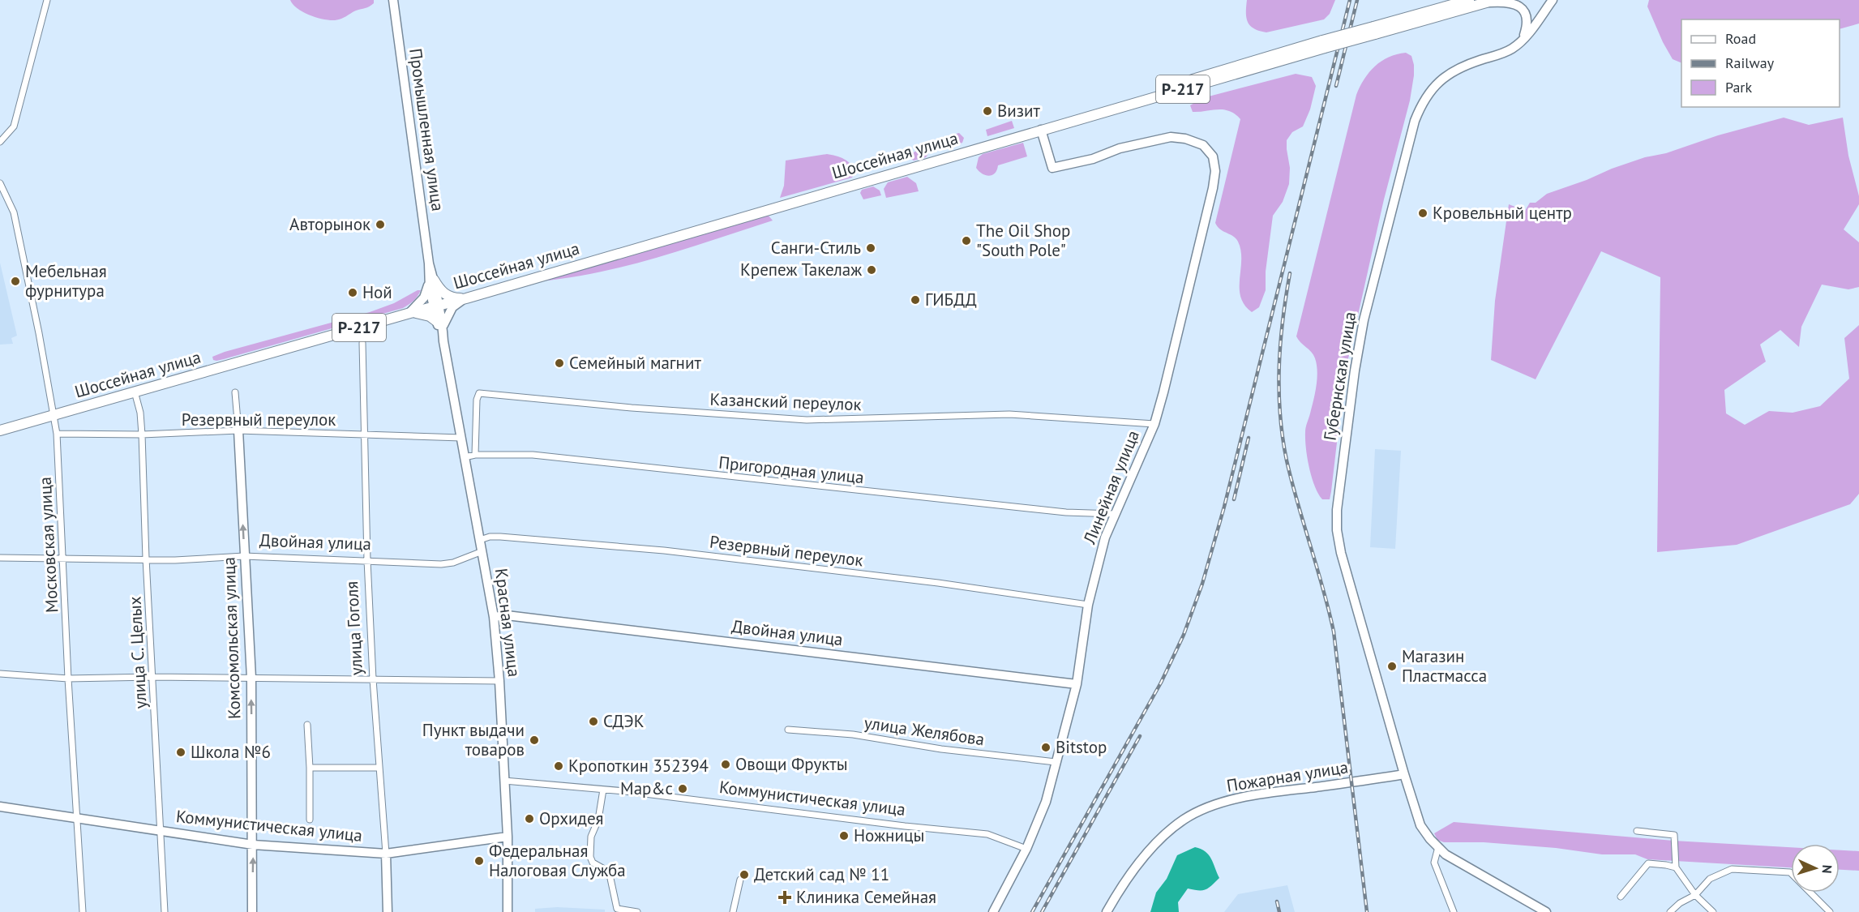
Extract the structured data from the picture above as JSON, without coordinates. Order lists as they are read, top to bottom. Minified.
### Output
{"streets":{"highway":["Р-217","Шоссейная улица"],"street":["Промышленная улица","Губернская улица","Казанский переулок","Резервный переулок","Пригородная улица","Линейная улица","Двойная улица","Московская улица","Красная улица","улица Гоголя","Комсомольская улица","улица С. Целых","улица Желябова","Пожарная улица","Коммунистическая улица"]},"crossings":[["Р-217","Шоссейная улица"],["Промышленная улица","Красная улица"],["Шоссейная улица","Линейная улица"],["Шоссейная улица","Московская улица"],["Шоссейная улица","Красная улица"],["Шоссейная улица","улица С. Целых"],["Губернская улица","Пожарная улица"],["Казанский переулок","Пригородная улица"],["Казанский переулок","Линейная улица"],["Резервный переулок","Линейная улица"],["Резервный переулок","Московская улица"],["Резервный переулок","Красная улица"],["Резервный переулок","улица Гоголя"],["Резервный переулок","Комсомольская улица"],["Резервный переулок","улица С. Целых"],["Пригородная улица","Линейная улица"],["Пригородная улица","Красная улица"],["Линейная улица","Двойная улица"],["Линейная улица","улица Желябова"],["Линейная улица","Коммунистическая улица"],["Двойная улица","Московская улица"],["Двойная улица","Красная улица"],["Двойная улица","улица Гоголя"],["Двойная улица","Комсомольская улица"],["Двойная улица","улица С. Целых"],["Московская улица","Коммунистическая улица"],["Красная улица","Коммунистическая улица"],["улица Гоголя","Коммунистическая улица"],["Комсомольская улица","Коммунистическая улица"],["улица С. Целых","Коммунистическая улица"]],"one_way":["Комсомольская улица"],"places":{"other":["Визит","Кровельный центр","Авторынок","The Oil Shop \"South Pole\"","Санги-Стиль","Крепеж Такелаж","Мебельная фурнитура","Ной","ГИБДД","Семейный магнит","Магазин Пластмасса","СДЭК","Пункт выдачи товаров","Bitstop","Школа №6","Овощи Фрукты","Кропоткин 352394","Мар&с","Орхидея","Ножницы","Федеральная Налоговая Служба","Детский сад № 11"],"health":["Клиника Семейная"]},"legend":["Road","Railway","Park"],"north":"right"}
